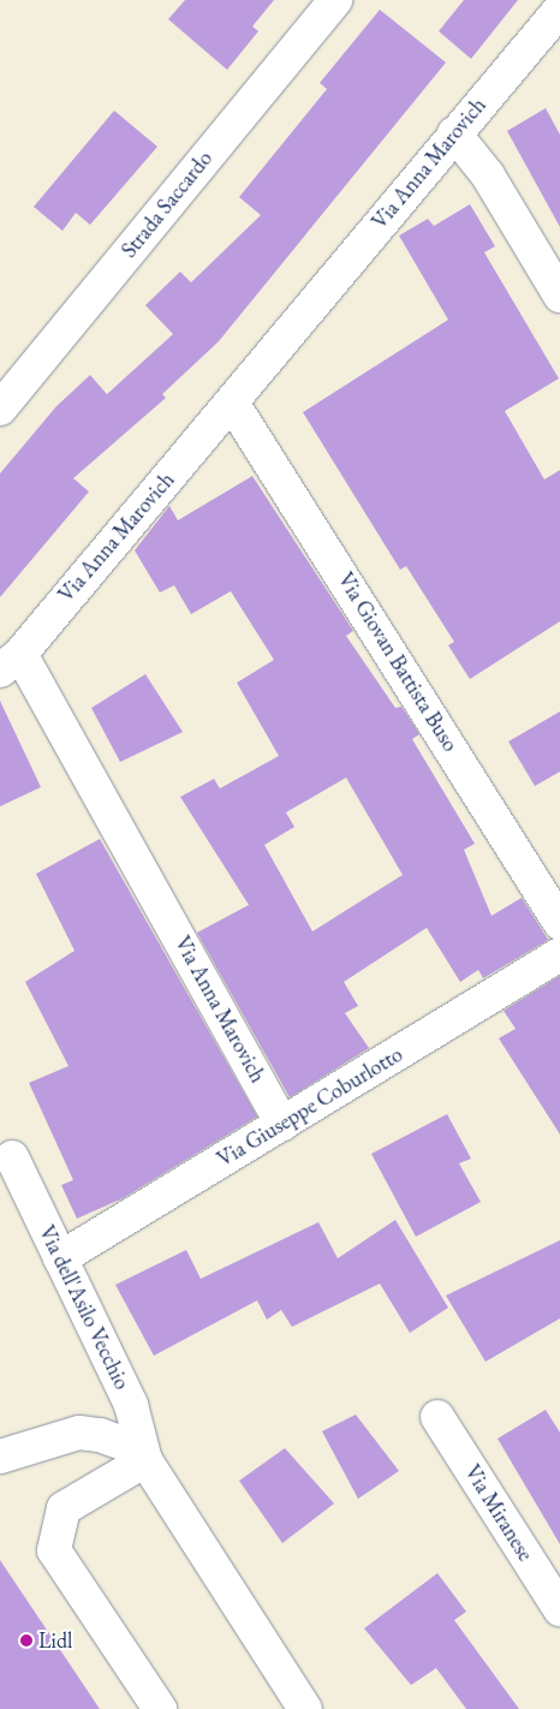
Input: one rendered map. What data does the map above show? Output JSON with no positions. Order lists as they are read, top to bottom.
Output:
{
  "streets": {
    "street": [
      "Via Anna Marovich",
      "Strada Saccardo",
      "Via Giovan Battista Buso",
      "Via Giuseppe Coburlotto",
      "Via dell'Asilo Vecchio",
      "Via Miranese"
    ]
  },
  "crossings": [
    ["Via Anna Marovich", "Via Giovan Battista Buso"],
    ["Via Anna Marovich", "Via Giuseppe Coburlotto"],
    ["Via Giuseppe Coburlotto", "Via dell'Asilo Vecchio"]
  ],
  "places": ["Lidl"]
}
